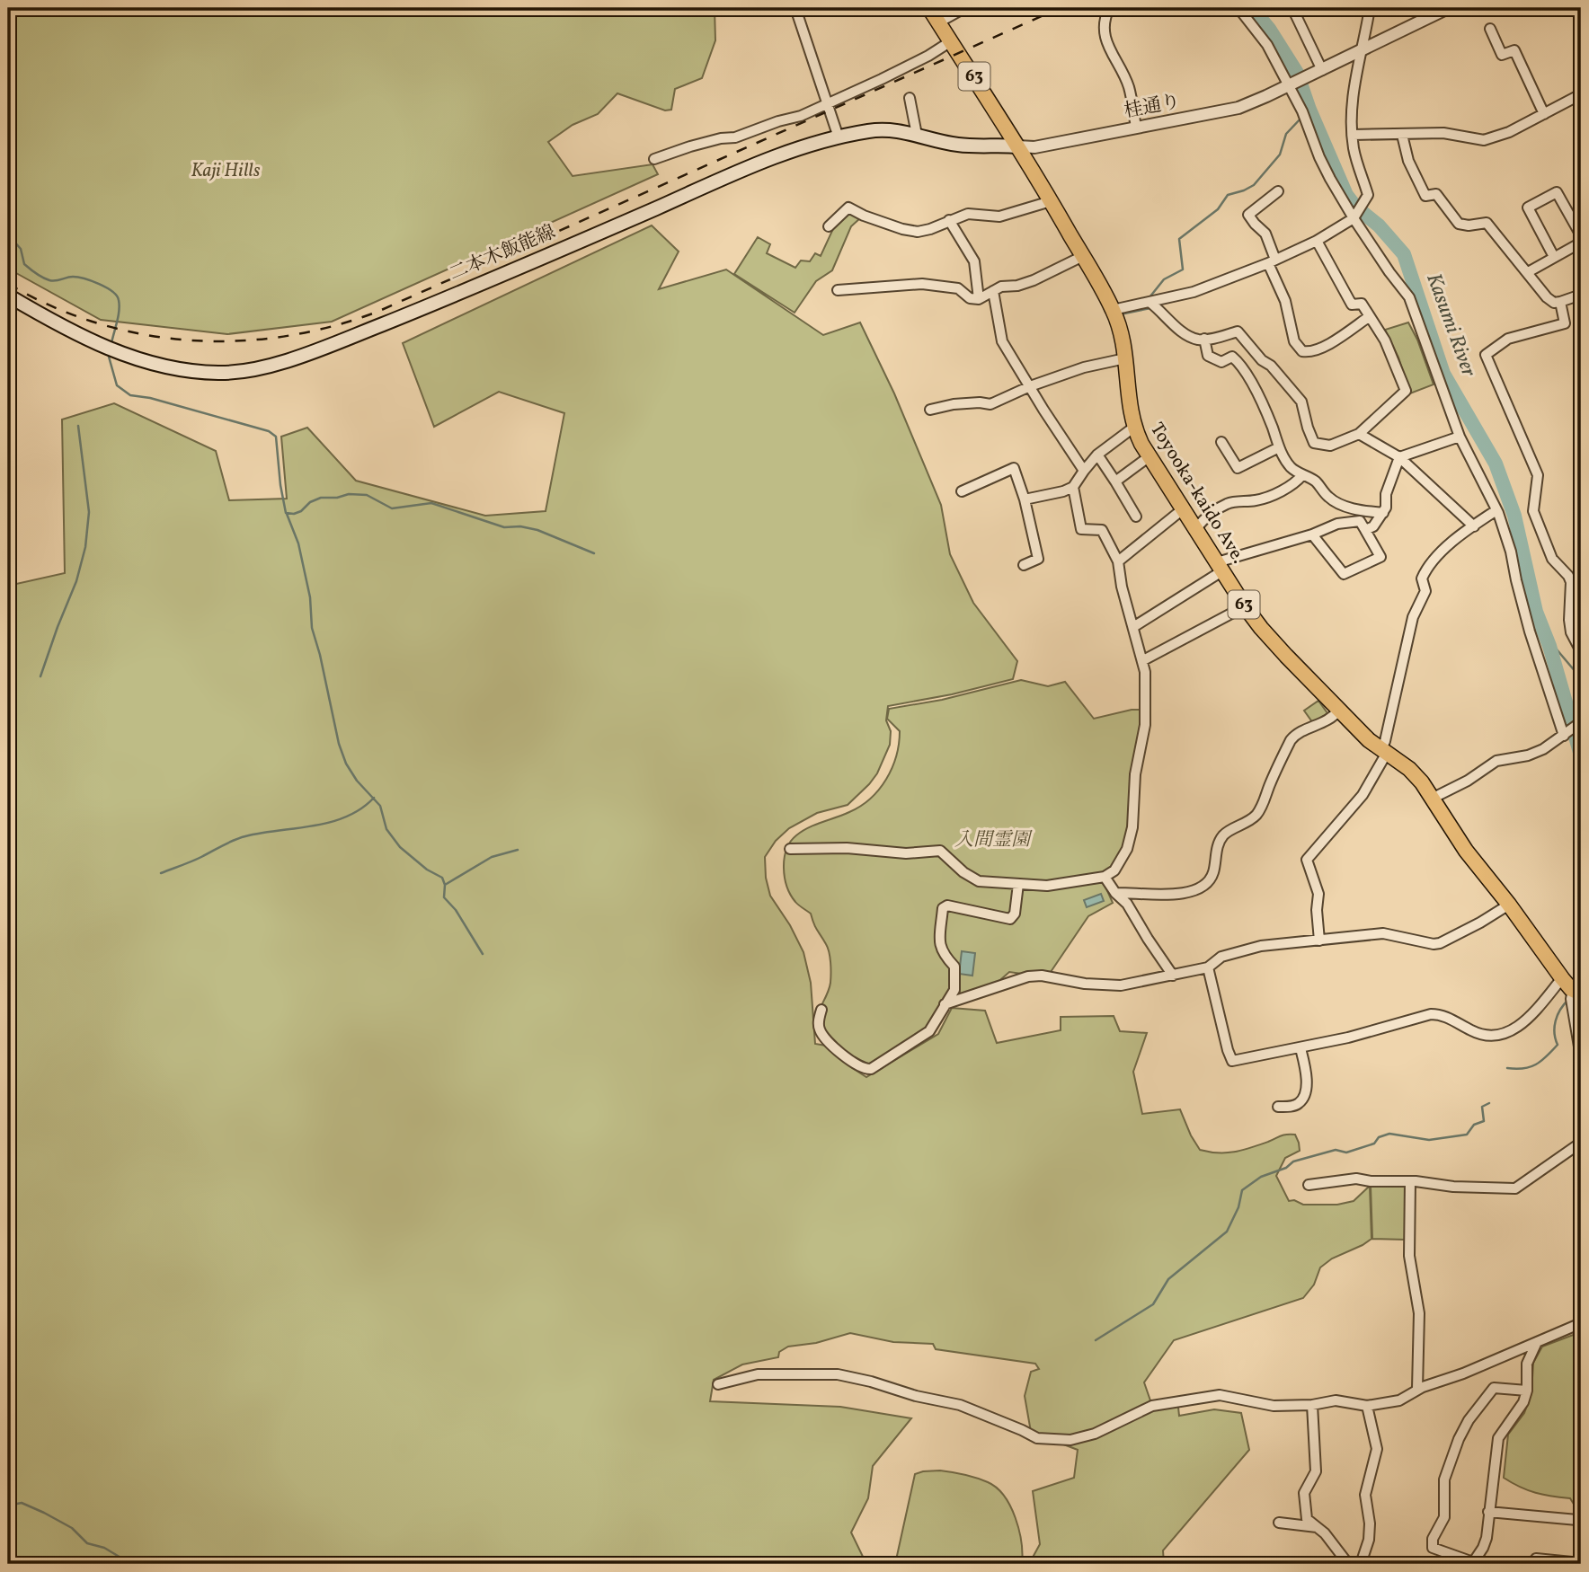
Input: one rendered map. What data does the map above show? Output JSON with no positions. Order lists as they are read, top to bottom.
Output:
{
  "streets": {
    "main road": ["63", "二本木飯能線", "Toyooka-kaido Ave."],
    "street": ["桂通り"]
  },
  "crossings": [
    ["桂通り", "二本木飯能線"],
    ["桂通り", "Toyooka-kaido Ave."],
    ["二本木飯能線", "Toyooka-kaido Ave."]
  ],
  "water": ["Kasumi River"],
  "parks": ["Kaji Hills", "入間霊園"]
}
